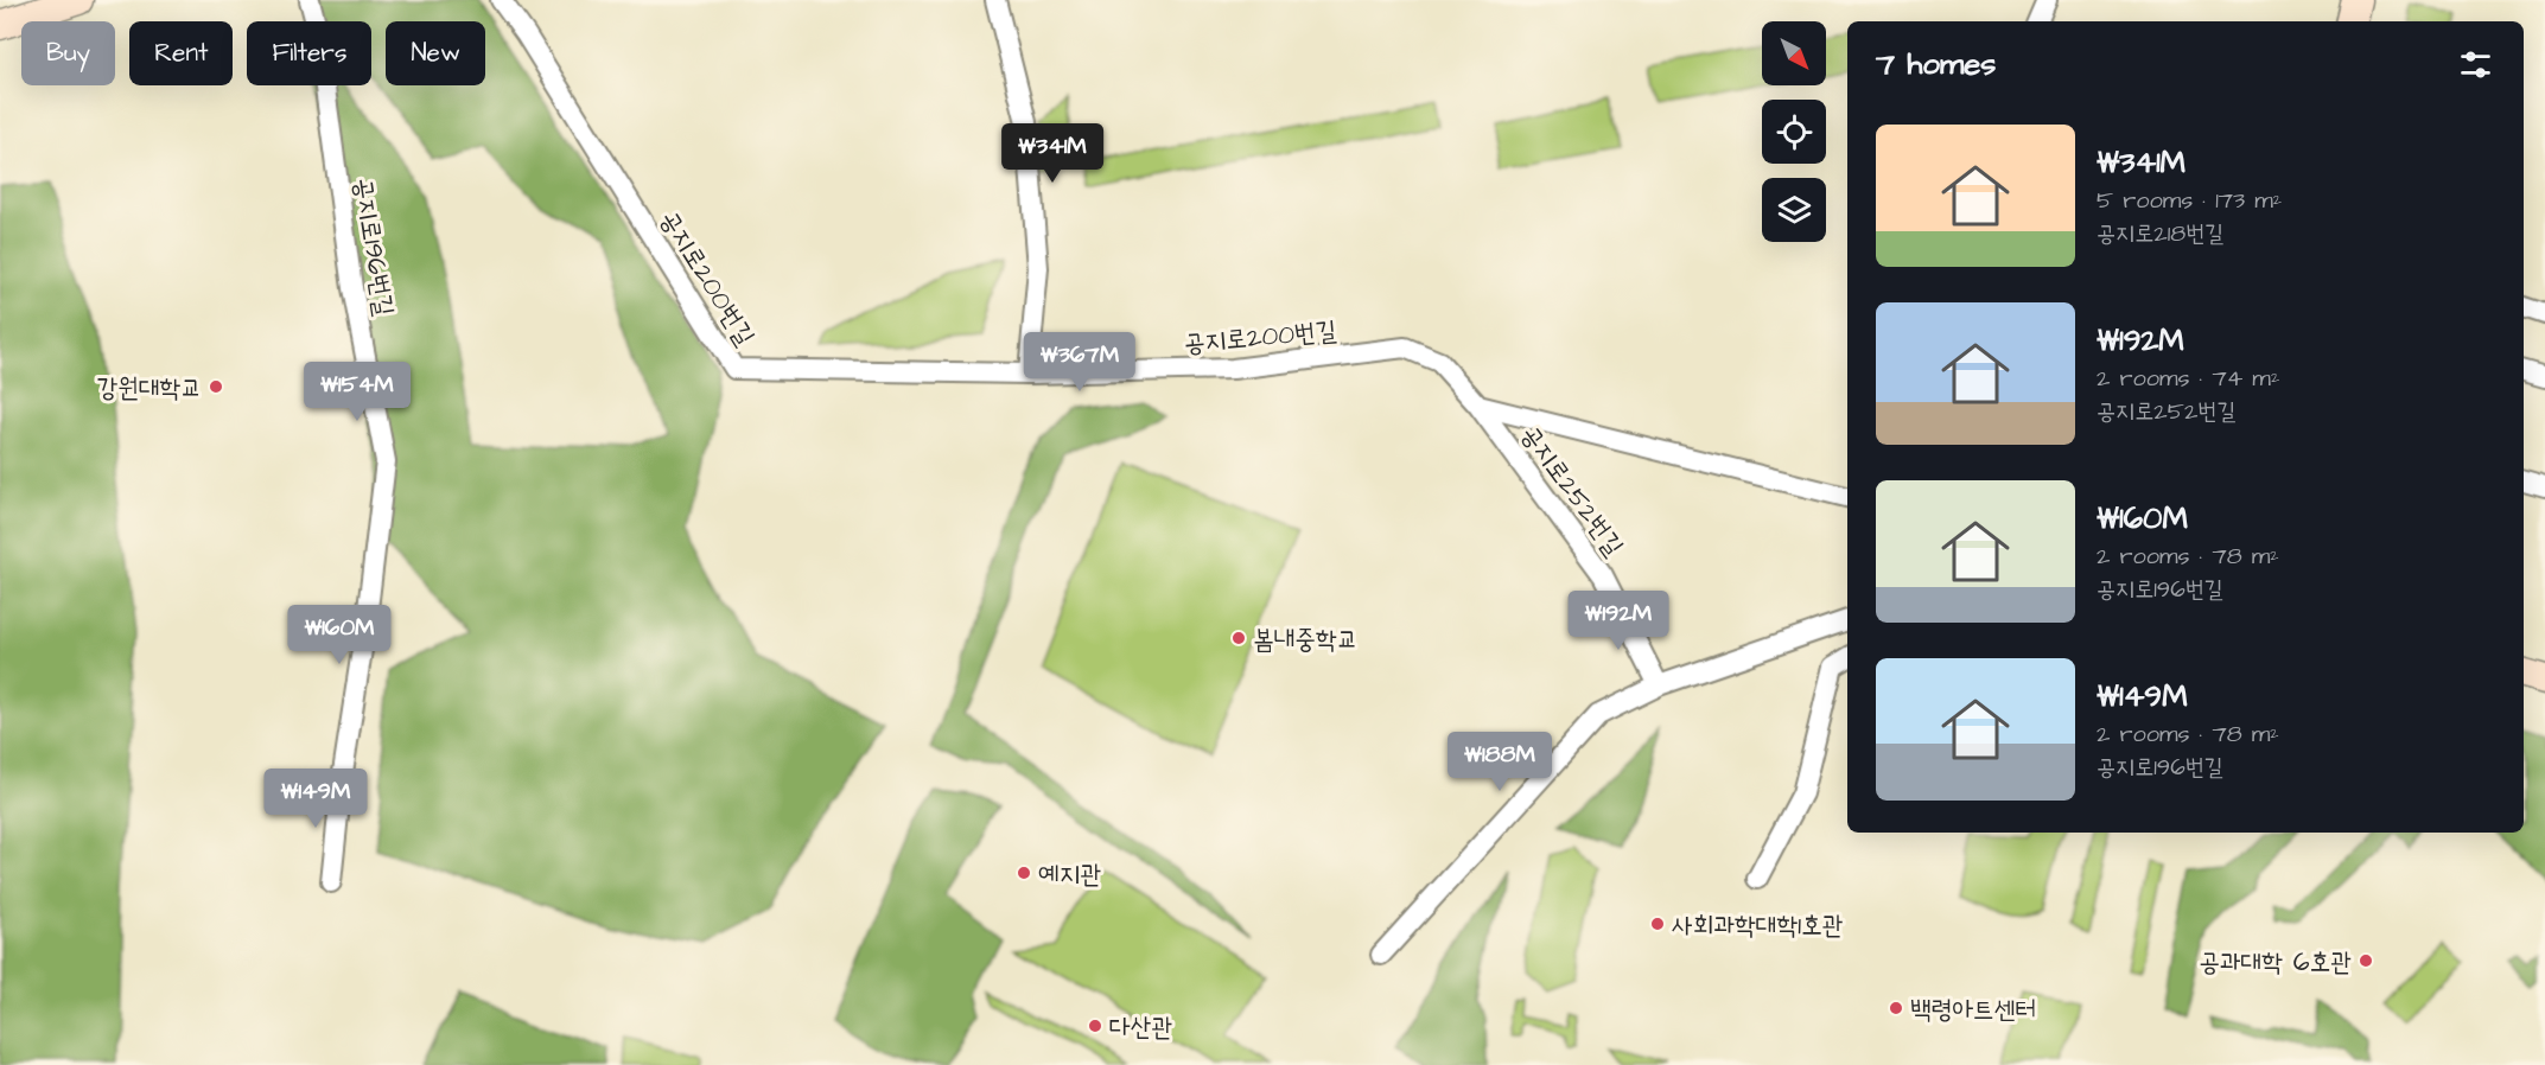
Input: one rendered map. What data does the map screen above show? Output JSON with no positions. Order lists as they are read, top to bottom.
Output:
{
  "streets": {
    "street": ["공지로196번길", "공지로200번길", "공지로252번길"]
  },
  "crossings": [
    ["공지로200번길", "공지로252번길"]
  ],
  "places": [
    "강원대학교",
    "봄내중학교",
    "예지관",
    "사회과학대학1호관",
    "공과대학 6호관",
    "백령아트센터",
    "다산관"
  ],
  "north": "bottom right",
  "page": {
    "chip": [
      "Buy",
      "Rent",
      "Filters",
      "New"
    ],
    "heading": "7 homes",
    "list": [
      {
        "name": "₩341M",
        "note": "5 rooms · 173 m² · 공지로218번길"
      },
      {
        "name": "₩192M",
        "note": "2 rooms · 74 m² · 공지로252번길"
      },
      {
        "name": "₩160M",
        "note": "2 rooms · 78 m² · 공지로196번길"
      },
      {
        "name": "₩149M",
        "note": "2 rooms · 78 m² · 공지로196번길"
      }
    ],
    "price": [
      "₩341M",
      "₩367M",
      "₩154M",
      "₩192M",
      "₩160M",
      "₩188M",
      "₩149M"
    ]
  }
}
